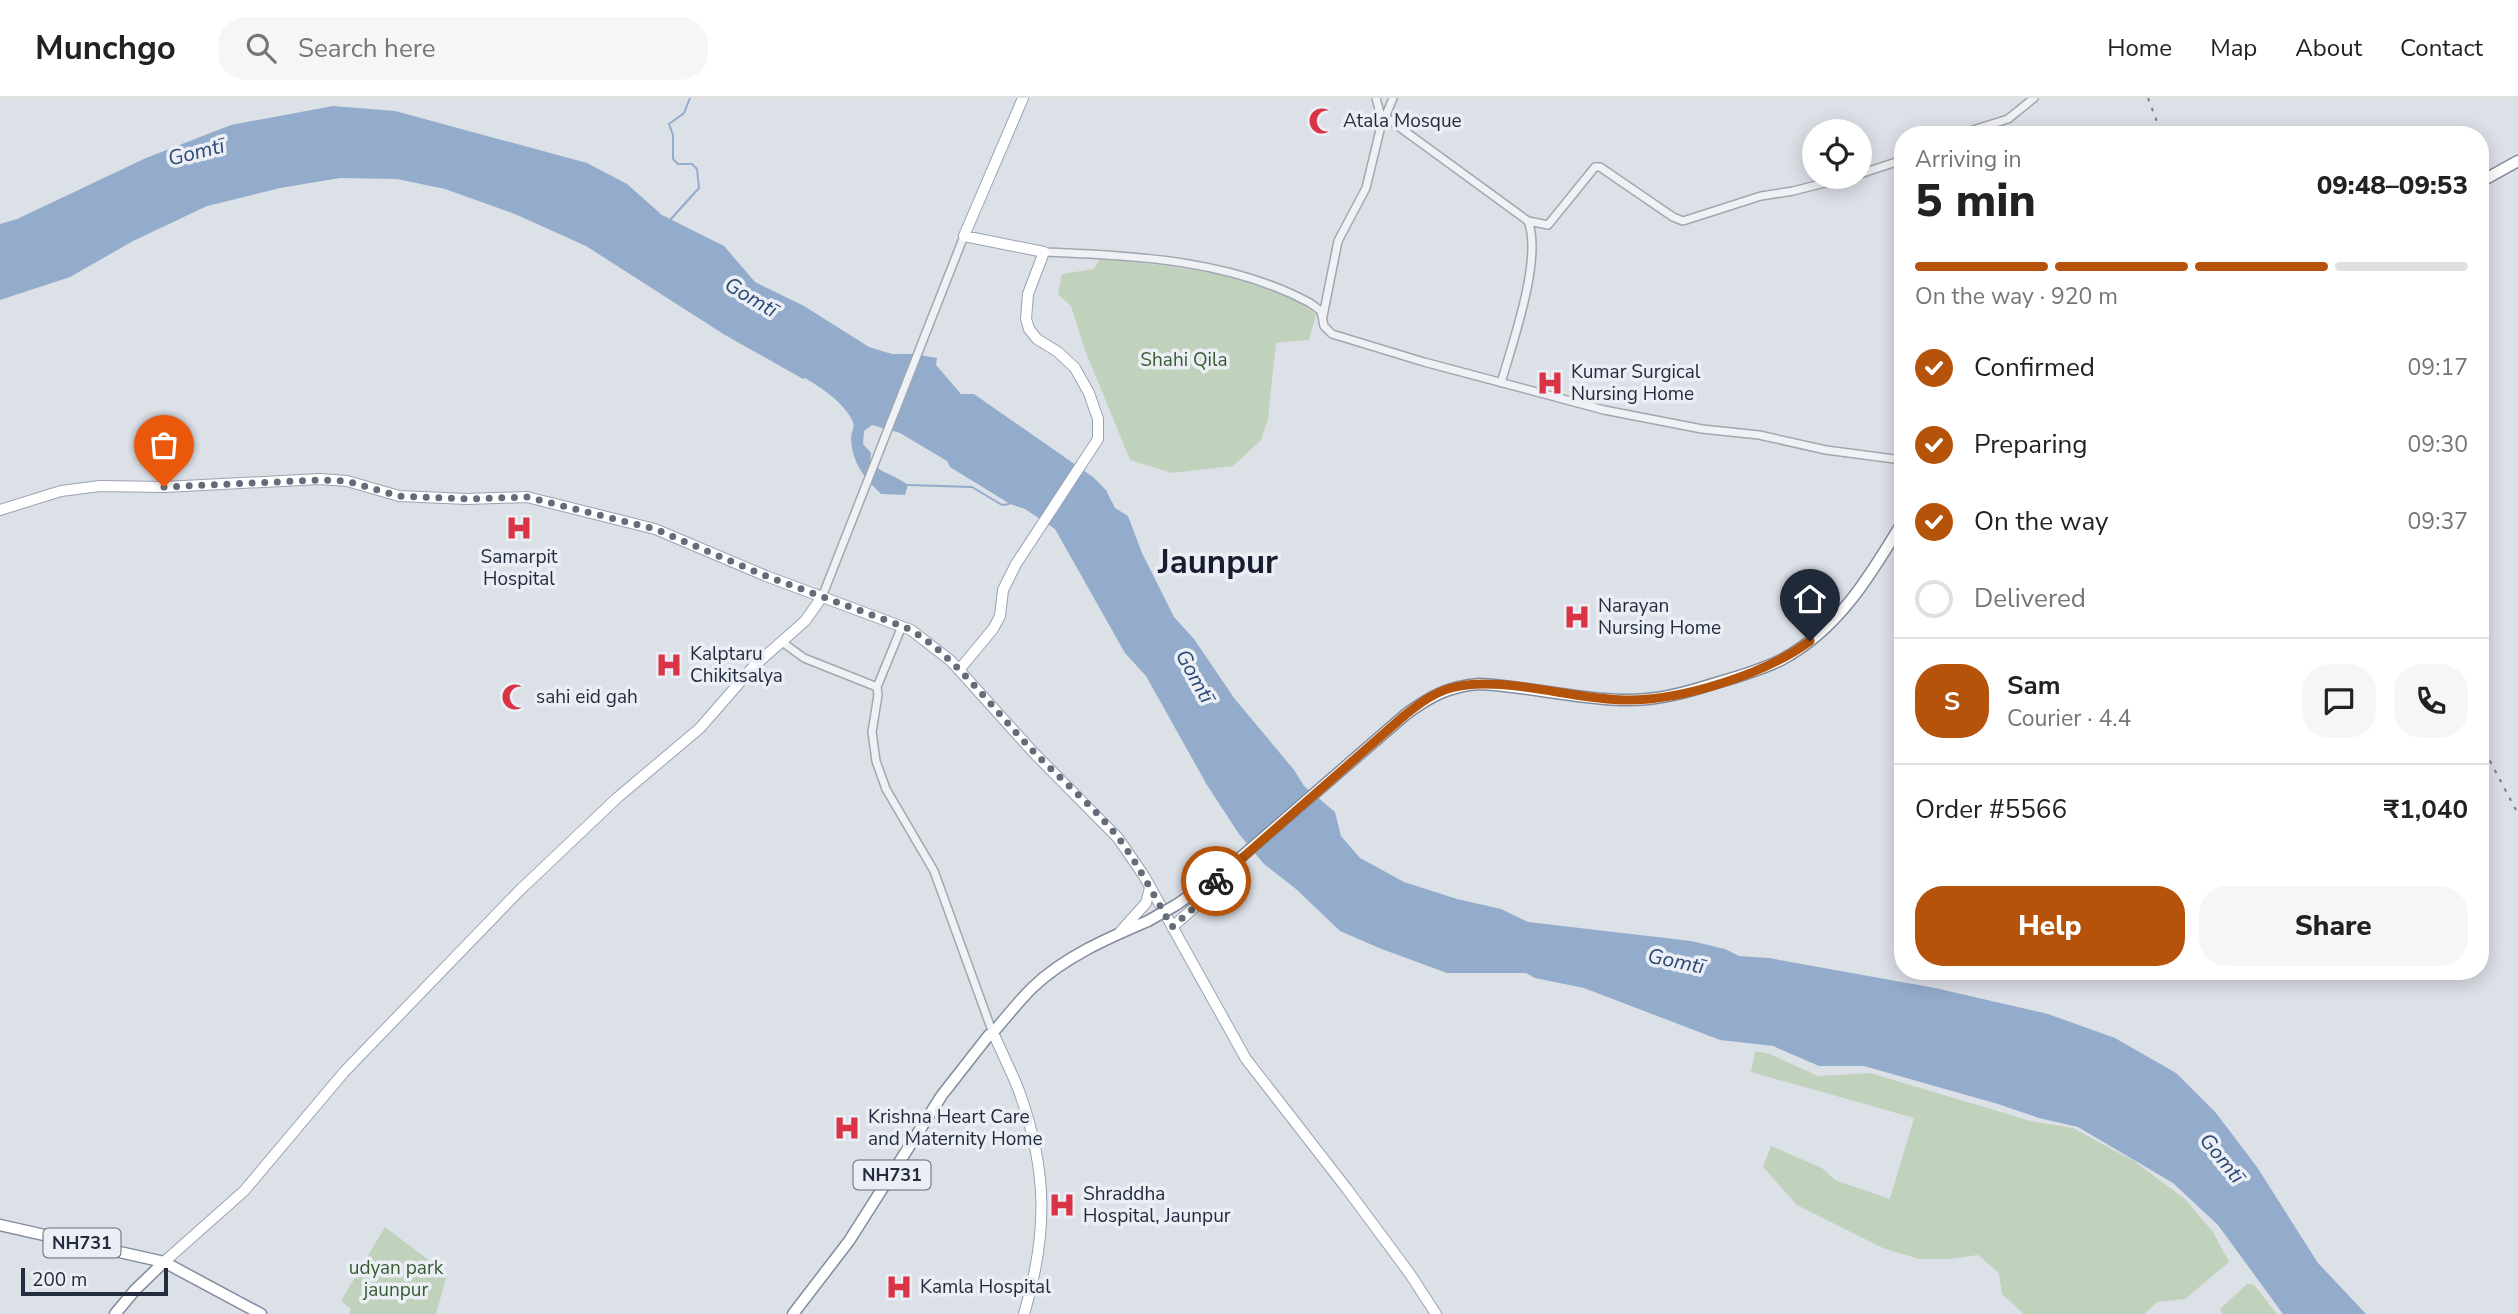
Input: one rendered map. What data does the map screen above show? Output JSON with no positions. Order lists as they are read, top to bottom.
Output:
{
  "streets": {
    "highway": ["NH731"]
  },
  "districts": ["Jaunpur"],
  "water": ["Gomtī"],
  "parks": ["Shahi Qila", "udyan park jaunpur"],
  "places": {
    "mosque": ["Atala Mosque", "sahi eid gah"],
    "hospital": [
      "Kumar Surgical Nursing Home",
      "Samarpit Hospital",
      "Narayan Nursing Home",
      "Kalptaru Chikitsalya",
      "Krishna Heart Care and Maternity Home",
      "Shraddha Hospital, Jaunpur",
      "Kamla Hospital"
    ]
  },
  "scale_bar": "200 m",
  "page": {
    "header": "Munchgo",
    "search": "Search here",
    "nav": [
      "Home",
      "Map",
      "About",
      "Contact"
    ],
    "heading": ["5 min", "Arriving in", "09:48–09:53"],
    "panel": [
      "Sam",
      "Courier · 4.4",
      "Order #5566",
      "₹1,040"
    ],
    "bar": "On the way · 920 m",
    "list": [
      ["Confirmed", "09:17"],
      ["Preparing", "09:30"],
      ["On the way", "09:37"],
      "Delivered"
    ],
    "round": "S",
    "buttons": ["Help", "Share"],
    "scale": "200 m"
  }
}
